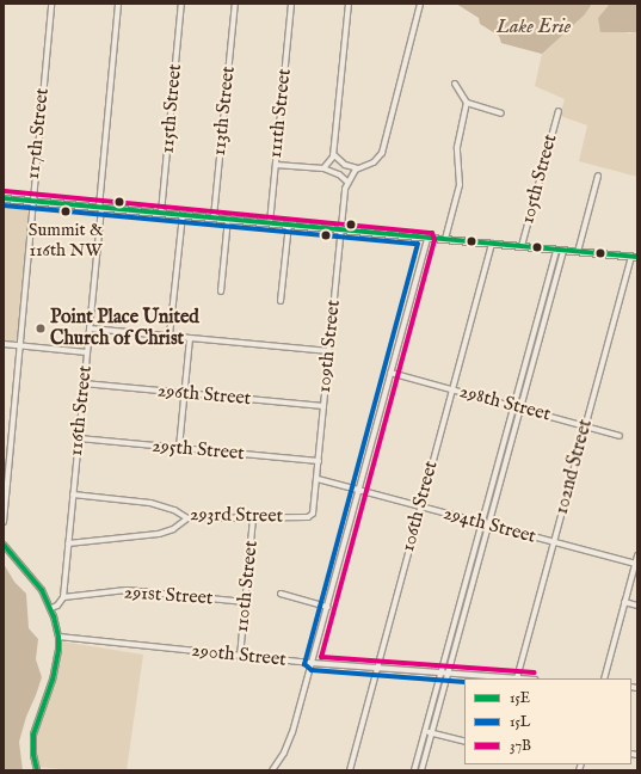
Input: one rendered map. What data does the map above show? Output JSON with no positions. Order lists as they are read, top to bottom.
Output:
{
  "streets": {
    "street": [
      "115th Street",
      "113th Street",
      "111th Street",
      "117th Street",
      "105th Street",
      "109th Street",
      "296th Street",
      "298th Street",
      "116th Street",
      "295th Street",
      "102nd Street",
      "106th Street",
      "293rd Street",
      "294th Street",
      "110th Street",
      "291st Street",
      "290th Street"
    ]
  },
  "crossings": [
    ["109th Street", "296th Street"],
    ["109th Street", "295th Street"],
    ["109th Street", "293rd Street"],
    ["109th Street", "294th Street"],
    ["296th Street", "116th Street"],
    ["298th Street", "102nd Street"],
    ["298th Street", "106th Street"],
    ["116th Street", "295th Street"],
    ["116th Street", "293rd Street"],
    ["116th Street", "291st Street"],
    ["102nd Street", "294th Street"],
    ["102nd Street", "290th Street"],
    ["106th Street", "294th Street"],
    ["106th Street", "290th Street"],
    ["293rd Street", "110th Street"],
    ["110th Street", "291st Street"],
    ["110th Street", "290th Street"]
  ],
  "water": ["Lake Erie"],
  "places": ["Summit & 116th NW", "Point Place United Church of Christ"],
  "lines": ["transit line 37B", "transit line 15E", "transit line 15L"],
  "legend": ["15E", "15L", "37B"]
}
